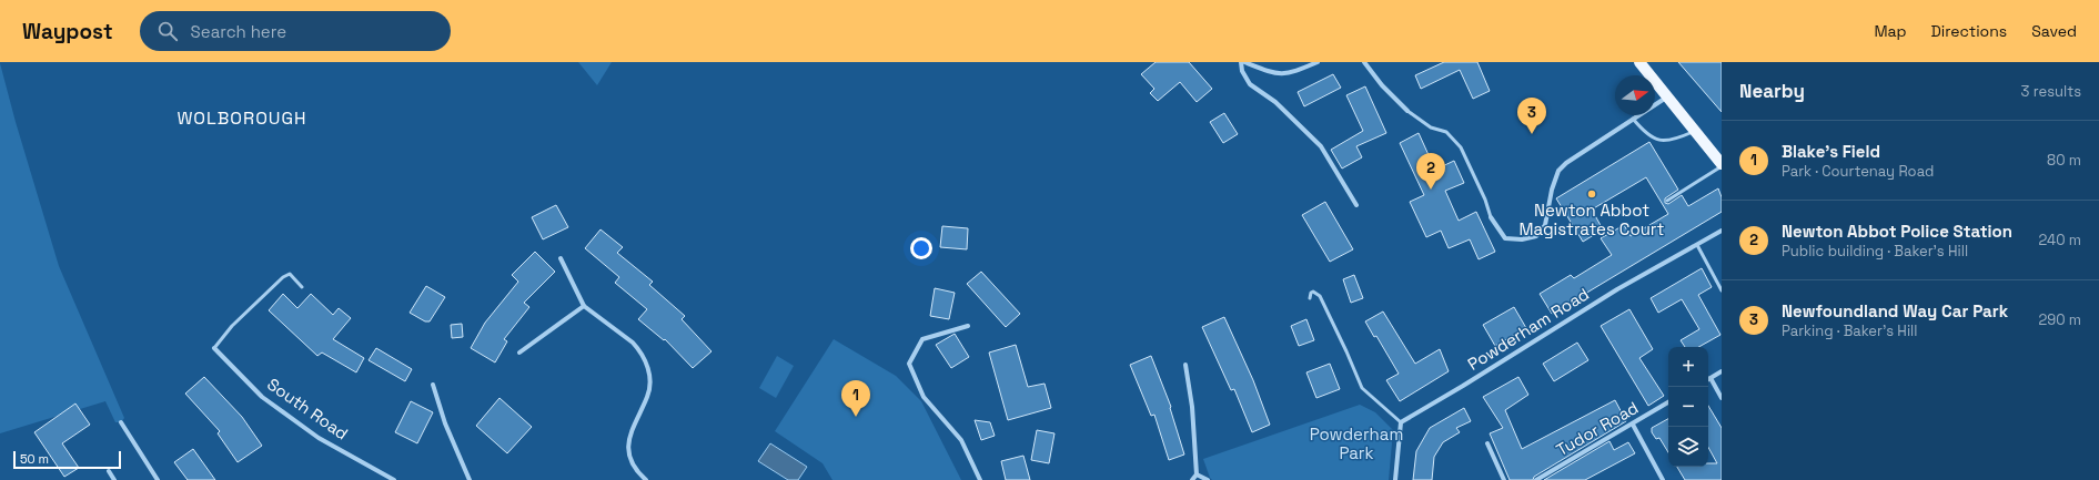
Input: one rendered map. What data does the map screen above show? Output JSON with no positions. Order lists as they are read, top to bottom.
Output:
{
  "streets": {
    "street": ["Powderham Road", "South Road", "Tudor Road"]
  },
  "districts": ["WOLBOROUGH"],
  "parks": ["Powderham Park"],
  "places": ["Newton Abbot Magistrates Court"],
  "scale_bar": "50 m",
  "north": "right",
  "page": {
    "header": "Waypost",
    "search": "Search here",
    "nav": ["Map", "Directions", "Saved"],
    "heading": ["Nearby", "3 results"],
    "pins": ["3", "2", "1"],
    "list": [
      {
        "mark": "1",
        "name": "Blake's Field",
        "note": "Park · Courtenay Road",
        "value": "80 m"
      },
      {
        "mark": "2",
        "name": "Newton Abbot Police Station",
        "note": "Public building · Baker's Hill",
        "value": "240 m"
      },
      {
        "mark": "3",
        "name": "Newfoundland Way Car Park",
        "note": "Parking · Baker's Hill",
        "value": "290 m"
      }
    ],
    "map_buttons": ["+", "−"],
    "scale": "50 m"
  }
}
